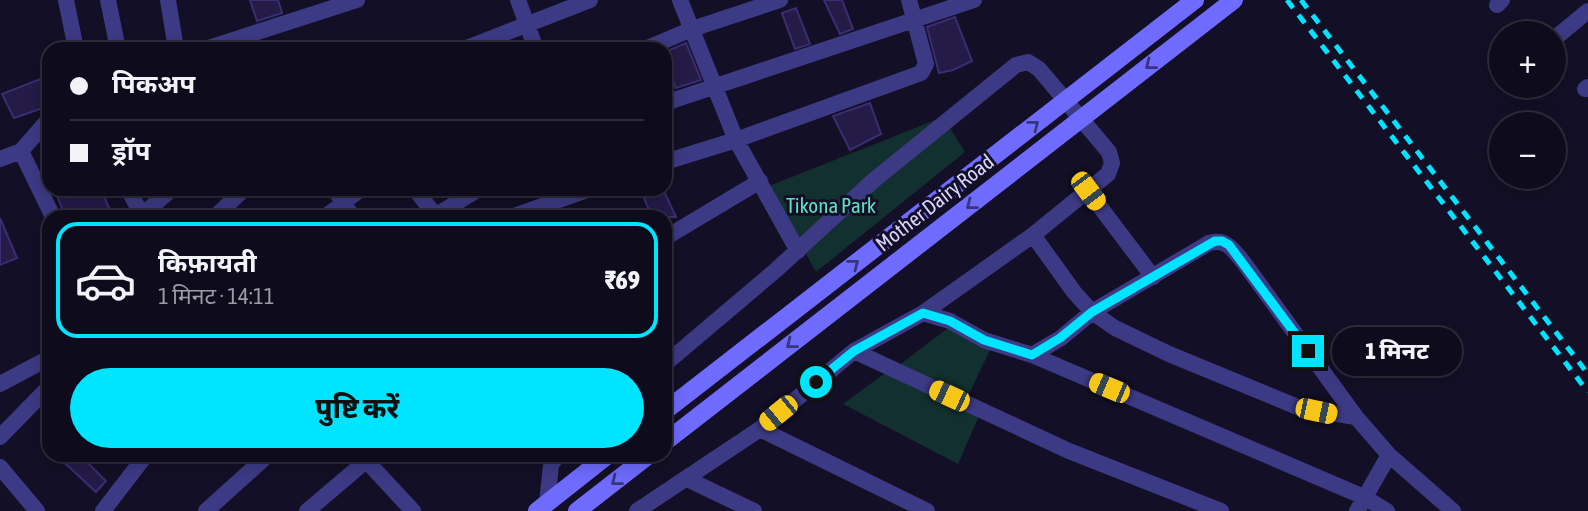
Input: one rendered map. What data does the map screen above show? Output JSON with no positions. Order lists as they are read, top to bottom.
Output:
{
  "streets": {
    "main road": ["Mother Dairy Road"]
  },
  "parks": ["Tikona Park"],
  "page": {
    "map_buttons": ["+", "−"],
    "banner": ["पिकअप", "ड्रॉप"],
    "list": [
      {
        "name": "किफ़ायती",
        "note": "1 मिनट · 14:11",
        "value": "₹69"
      }
    ],
    "bubble": "1 मिनट",
    "buttons": "पुष्टि करें"
  }
}
